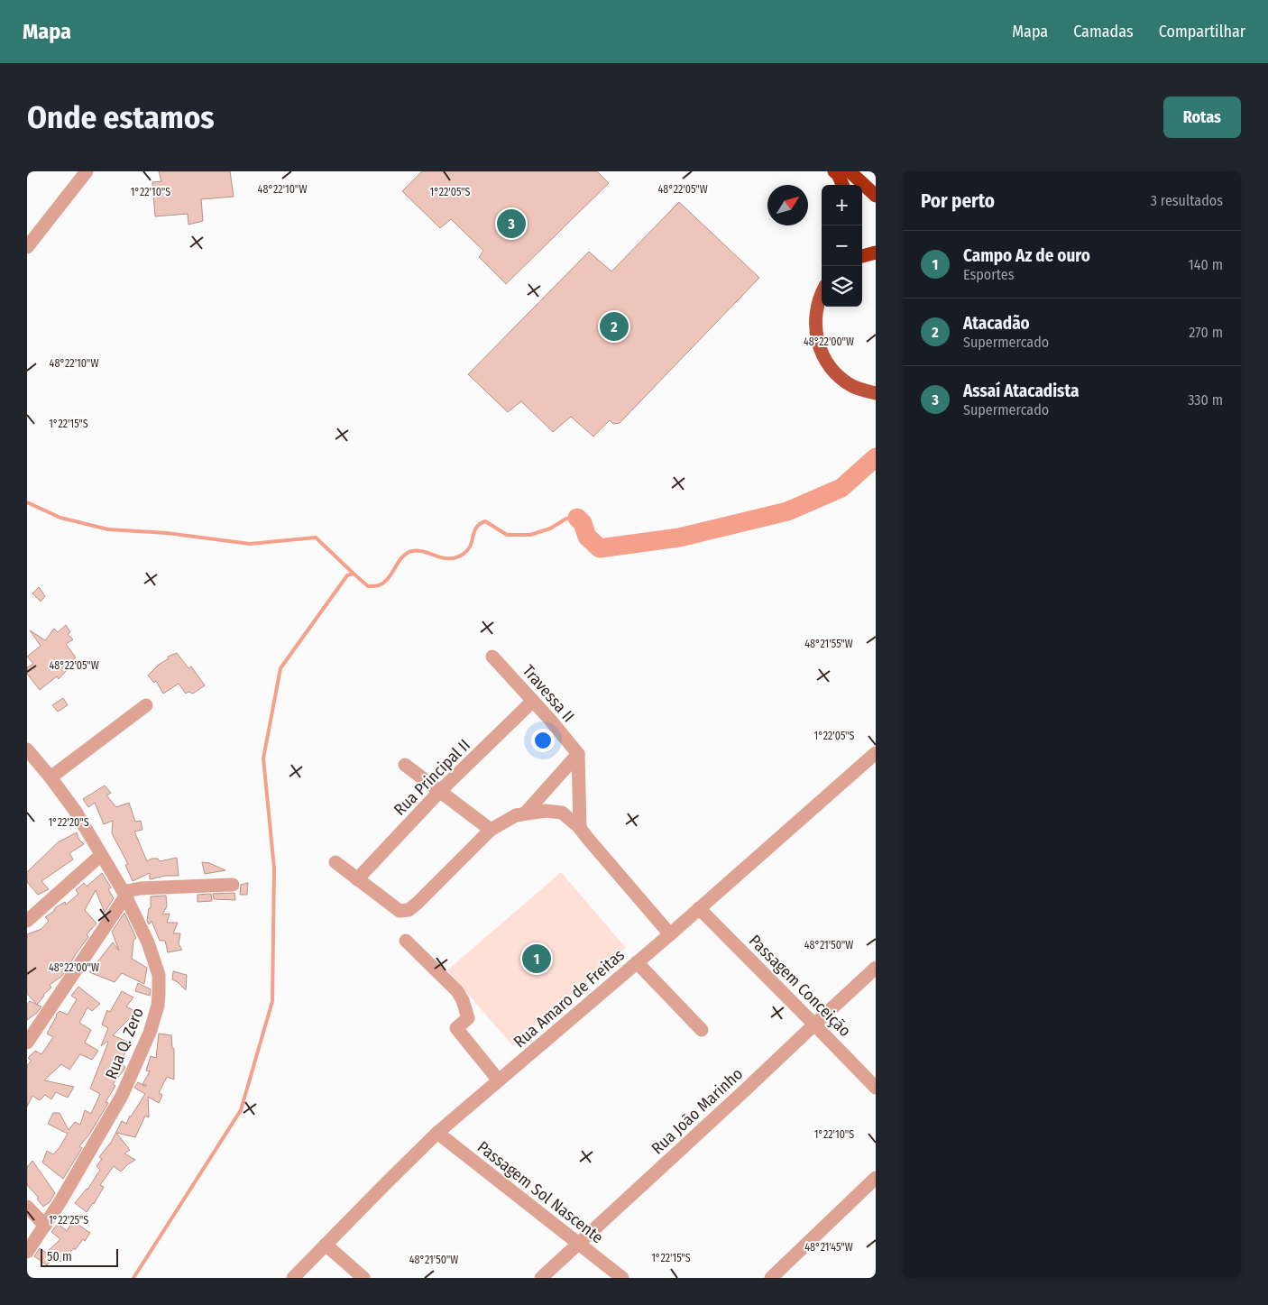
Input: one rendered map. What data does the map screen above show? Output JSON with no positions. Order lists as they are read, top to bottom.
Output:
{
  "streets": {
    "street": [
      "Travessa II",
      "Rua Principal II",
      "Passagem Conceição",
      "Rua Amaro de Freitas",
      "Rua Q. Zero",
      "Rua João Marinho",
      "Passagem Sol Nascente"
    ]
  },
  "crossings": [
    ["Travessa II", "Rua Principal II"],
    ["Passagem Conceição", "Rua Amaro de Freitas"],
    ["Passagem Conceição", "Rua João Marinho"],
    ["Rua Amaro de Freitas", "Passagem Sol Nascente"],
    ["Rua João Marinho", "Passagem Sol Nascente"]
  ],
  "scale_bar": "50 m",
  "north": "top right",
  "page": {
    "header": "Mapa",
    "nav": ["Mapa", "Camadas", "Compartilhar"],
    "buttons": "Rotas",
    "title": "Onde estamos",
    "heading": ["Por perto", "3 resultados"],
    "map_buttons": ["+", "−"],
    "pins": ["3", "2", "1"],
    "list": [
      {
        "mark": "1",
        "name": "Campo Az de ouro",
        "note": "Esportes",
        "value": "140 m"
      },
      {
        "mark": "2",
        "name": "Atacadão",
        "note": "Supermercado",
        "value": "270 m"
      },
      {
        "mark": "3",
        "name": "Assaí Atacadista",
        "note": "Supermercado",
        "value": "330 m"
      }
    ],
    "scale": "50 m"
  },
  "coordinates": [
    "48°22'10\"W",
    "48°22'05\"W",
    "1°22'10\"S",
    "1°22'05\"S",
    "48°22'00\"W",
    "1°22'15\"S",
    "48°21'55\"W",
    "1°22'20\"S",
    "48°21'50\"W",
    "1°22'25\"S",
    "48°21'45\"W"
  ]
}
